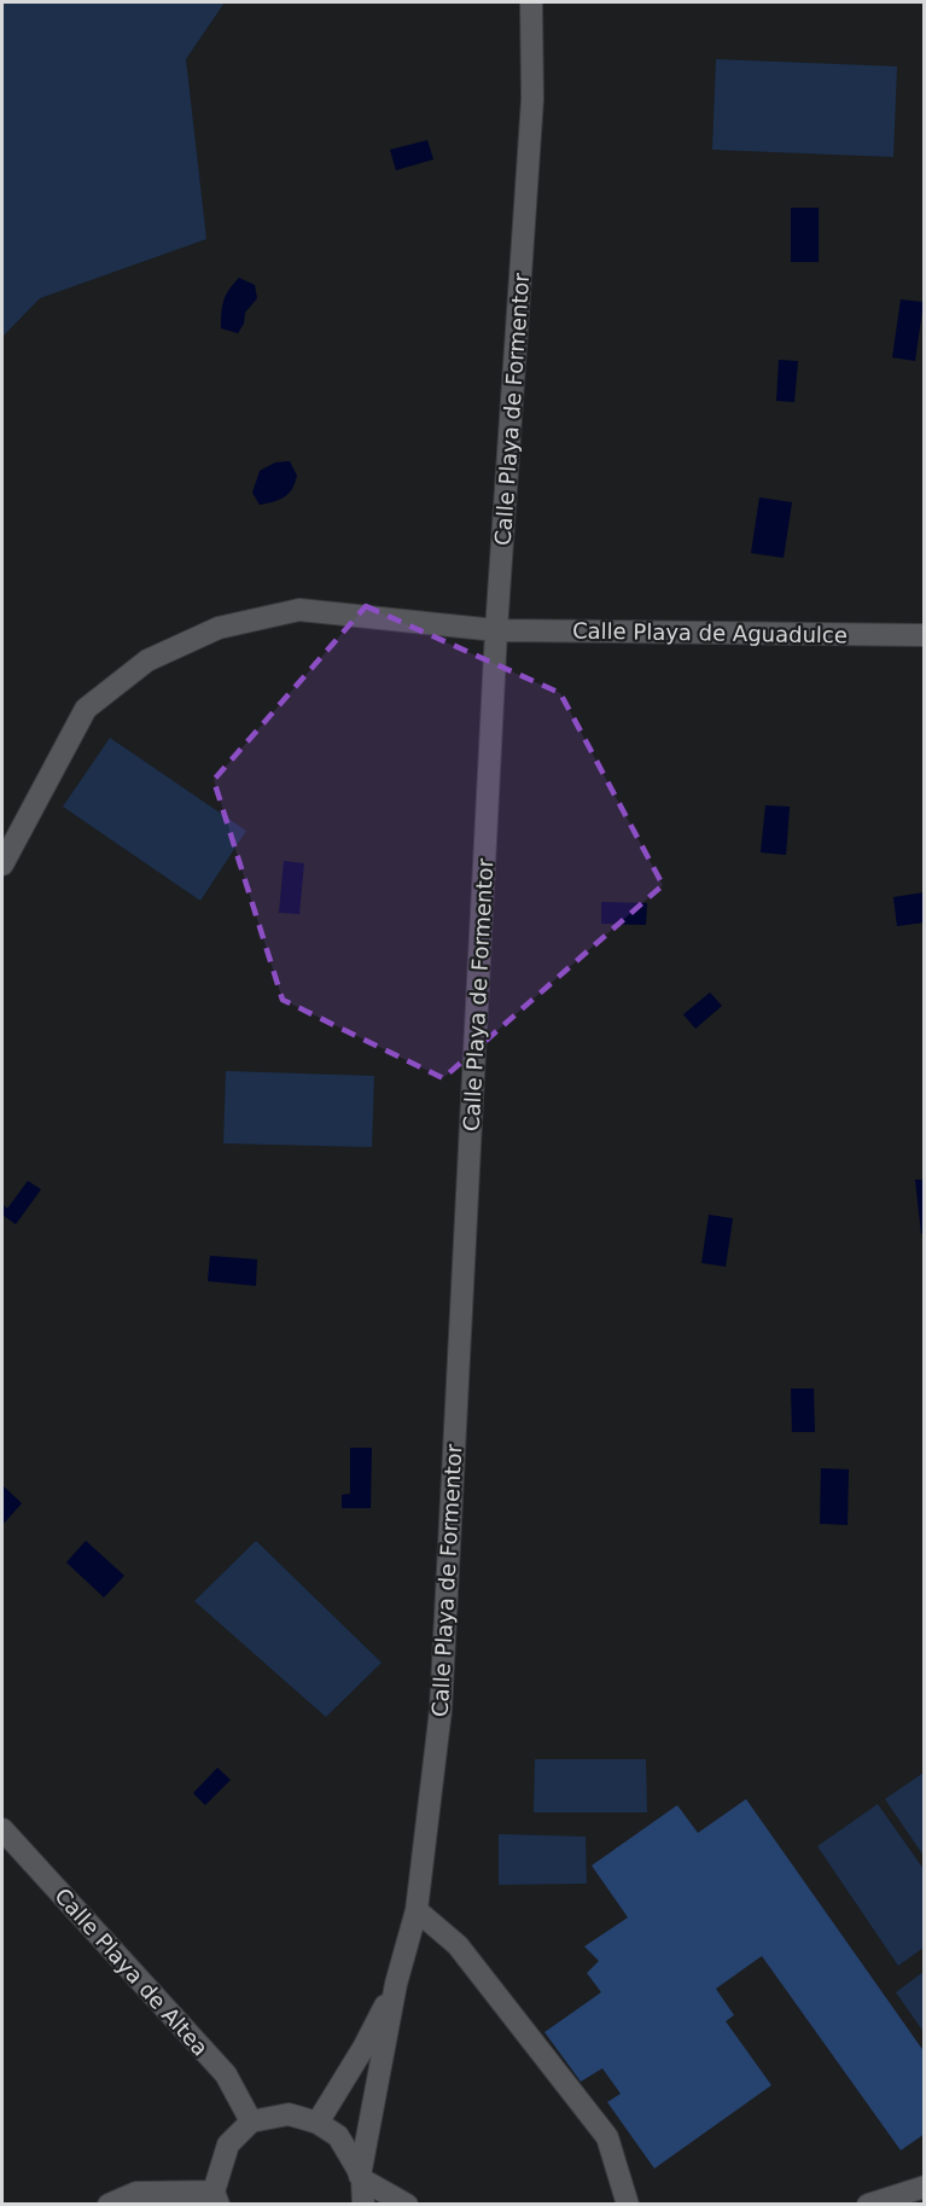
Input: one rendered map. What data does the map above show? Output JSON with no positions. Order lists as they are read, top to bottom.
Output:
{
  "streets": {
    "street": ["Calle Playa de Formentor", "Calle Playa de Aguadulce", "Calle Playa de Altea"]
  },
  "crossings": [
    ["Calle Playa de Formentor", "Calle Playa de Aguadulce"],
    ["Calle Playa de Formentor", "Calle Playa de Altea"]
  ]
}
